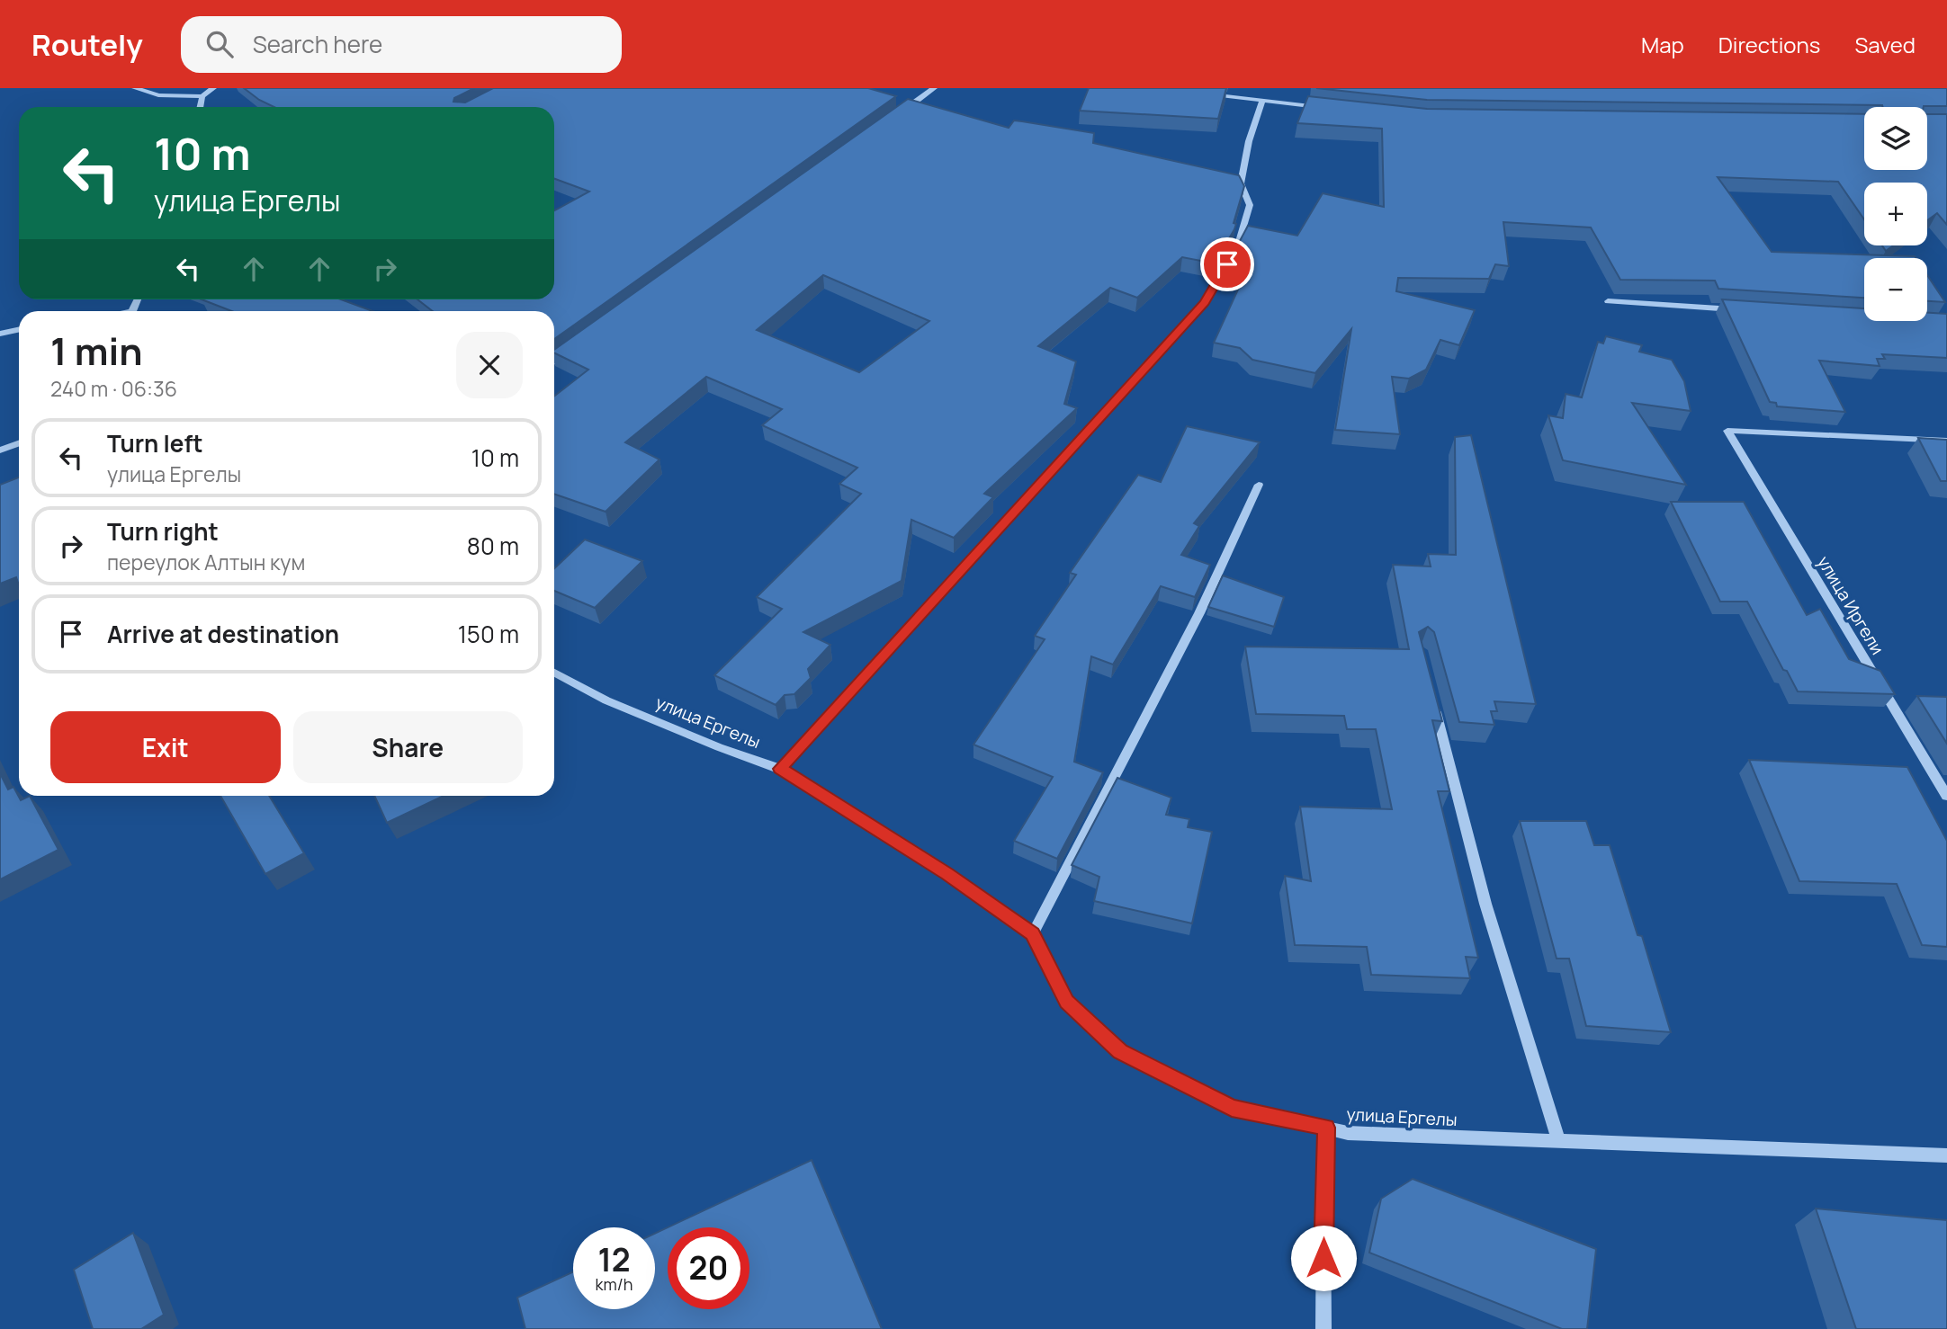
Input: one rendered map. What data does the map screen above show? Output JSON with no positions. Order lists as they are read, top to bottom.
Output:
{
  "streets": {
    "street": ["улица Иргели", "улица Ергелы"]
  },
  "page": {
    "header": "Routely",
    "search": "Search here",
    "nav": ["Map", "Directions", "Saved"],
    "map_buttons": ["+", "−"],
    "turn": ["10 m", "улица Ергелы"],
    "heading": ["1 min", "240 m · 06:36"],
    "list": [
      {
        "name": "Turn left",
        "note": "улица Ергелы",
        "value": "10 m"
      },
      {
        "name": "Turn right",
        "note": "переулок Алтын кум",
        "value": "80 m"
      },
      {
        "name": "Arrive at destination",
        "value": "150 m"
      }
    ],
    "buttons": ["Exit", "Share"],
    "speed": "12 km/h",
    "limit": "20"
  }
}
